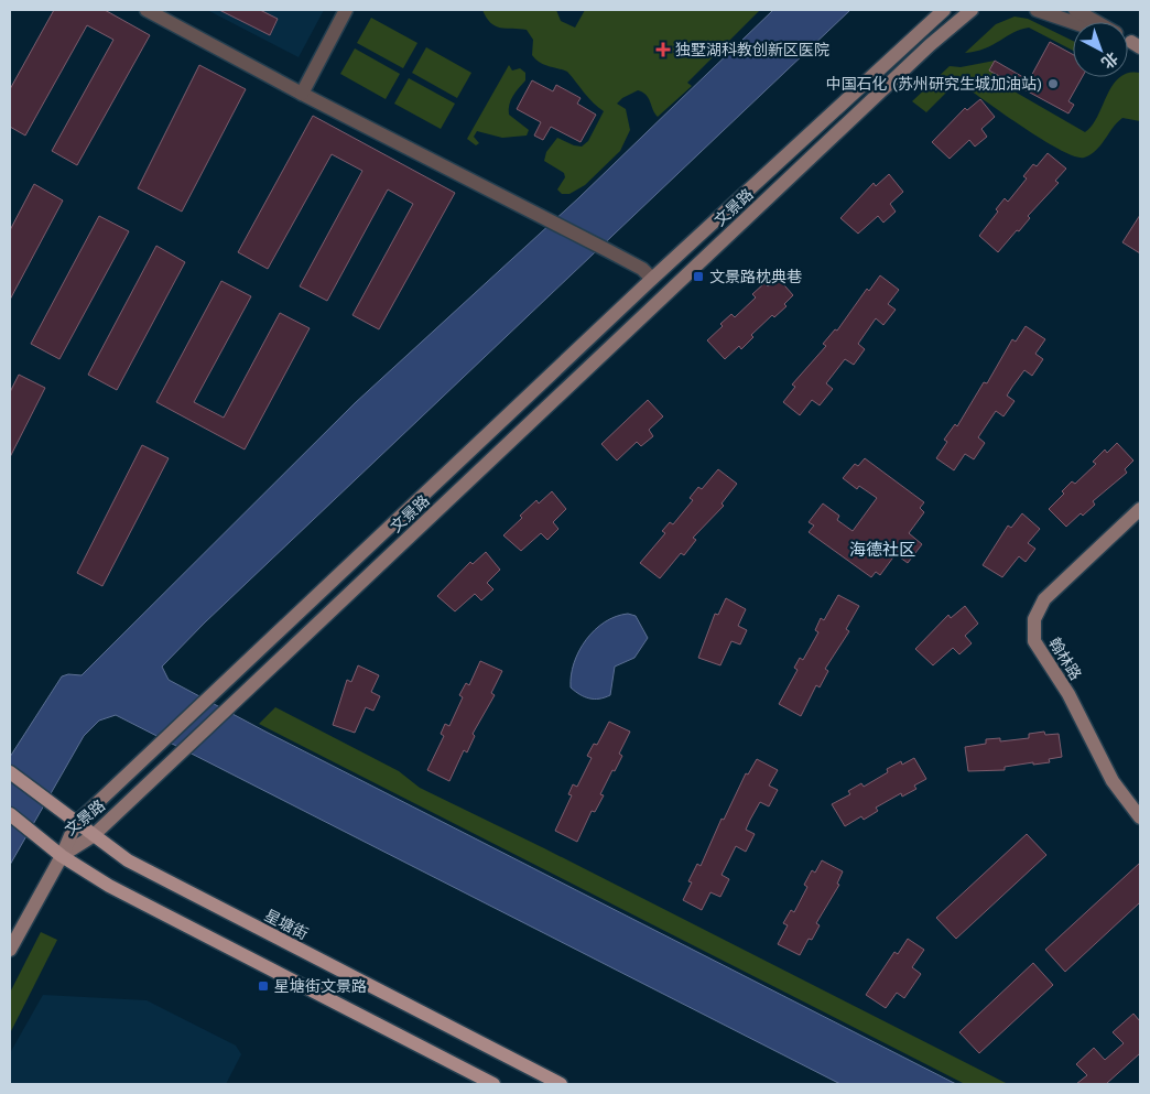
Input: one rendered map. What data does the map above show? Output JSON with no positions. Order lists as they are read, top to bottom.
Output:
{
  "streets": {
    "main road": ["文景路", "翰林路", "星塘街"]
  },
  "crossings": [
    ["文景路", "星塘街"]
  ],
  "districts": ["海德社区"],
  "places": {
    "health": ["独墅湖科教创新区医院"],
    "other": ["中国石化 (苏州研究生城加油站)"],
    "transit": ["文景路枕典巷", "星塘街文景路"]
  },
  "north": "bottom right"
}
